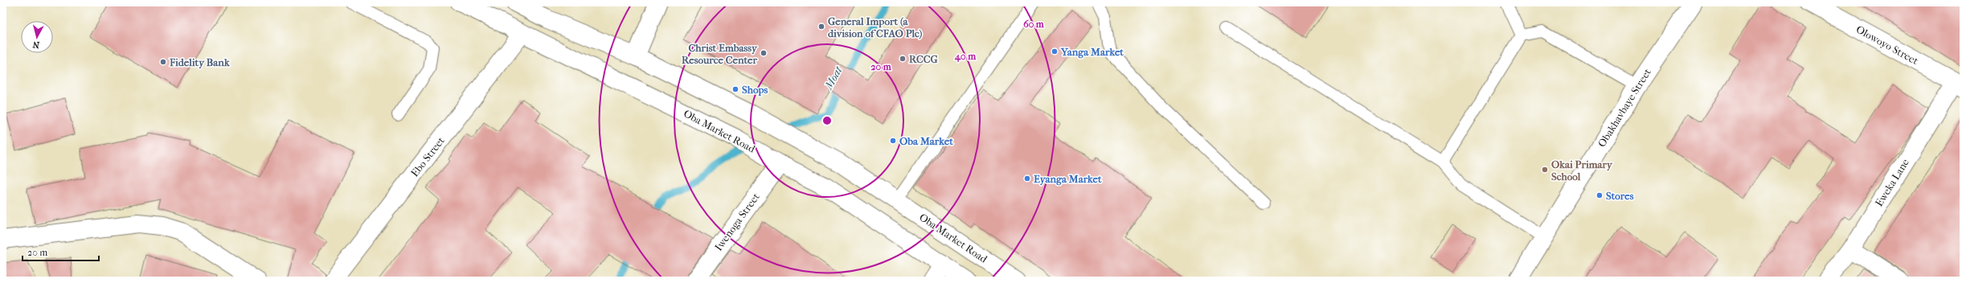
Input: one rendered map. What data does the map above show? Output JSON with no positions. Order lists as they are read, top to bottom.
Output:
{
  "streets": {
    "street": [
      "Olowoyo Street",
      "Obakhavbaye Street",
      "Oba Market Road",
      "Ebo Street",
      "Eweka Lane",
      "Iwenoga Street"
    ]
  },
  "crossings": [
    ["Olowoyo Street", "Eweka Lane"],
    ["Oba Market Road", "Ebo Street"],
    ["Oba Market Road", "Iwenoga Street"]
  ],
  "water": ["Moat"],
  "places": [
    "General Import (a division of CFAO Plc)",
    "Yanga Market",
    "Christ Embassy Resource Center",
    "RCCG",
    "Fidelity Bank",
    "Shops",
    "Oba Market",
    "Okai Primary School",
    "Eyanga Market",
    "Stores"
  ],
  "scale_bar": "20 m",
  "north": "bottom",
  "rings": ["60 m", "40 m", "20 m"]
}
